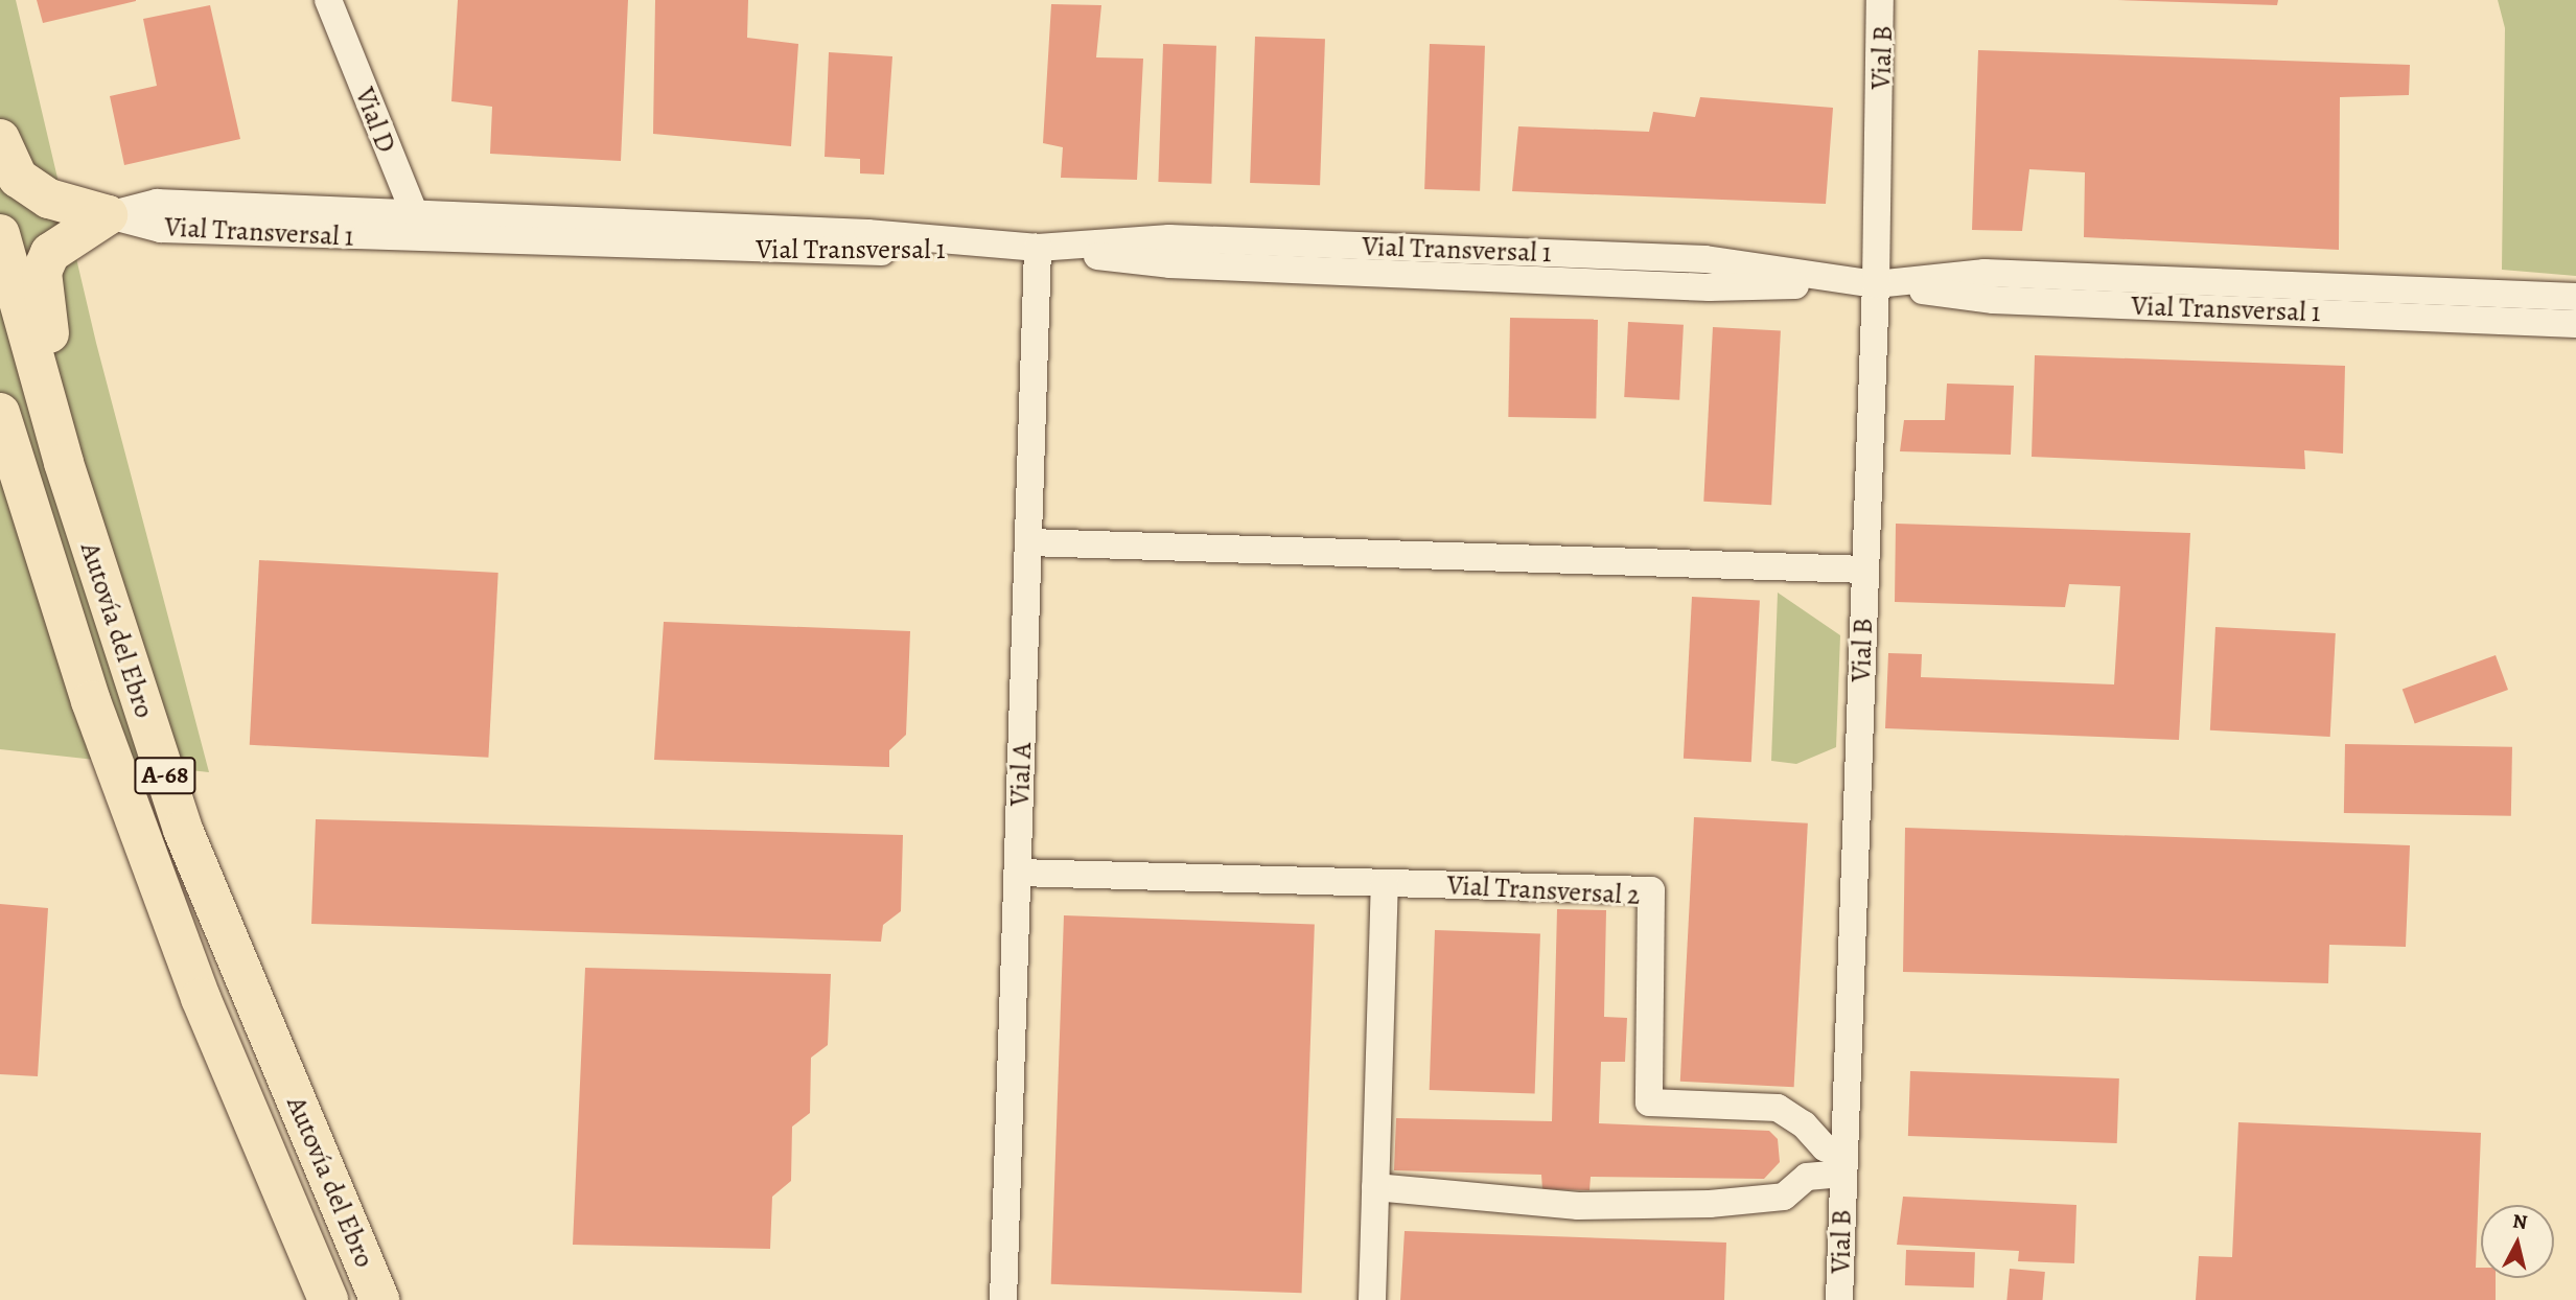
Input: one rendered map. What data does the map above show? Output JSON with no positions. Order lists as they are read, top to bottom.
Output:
{
  "streets": {
    "highway": ["Autovía del Ebro", "A-68"],
    "street": [
      "Vial B",
      "Vial D",
      "Vial Transversal 1",
      "Vial A",
      "Vial Transversal 2"
    ]
  },
  "crossings": [
    ["Vial B", "Vial Transversal 1"],
    ["Vial B", "Vial Transversal 2"],
    ["Vial D", "Vial Transversal 1"],
    ["Vial Transversal 1", "Vial A"],
    ["Vial A", "Vial Transversal 2"]
  ],
  "north": "top"
}
